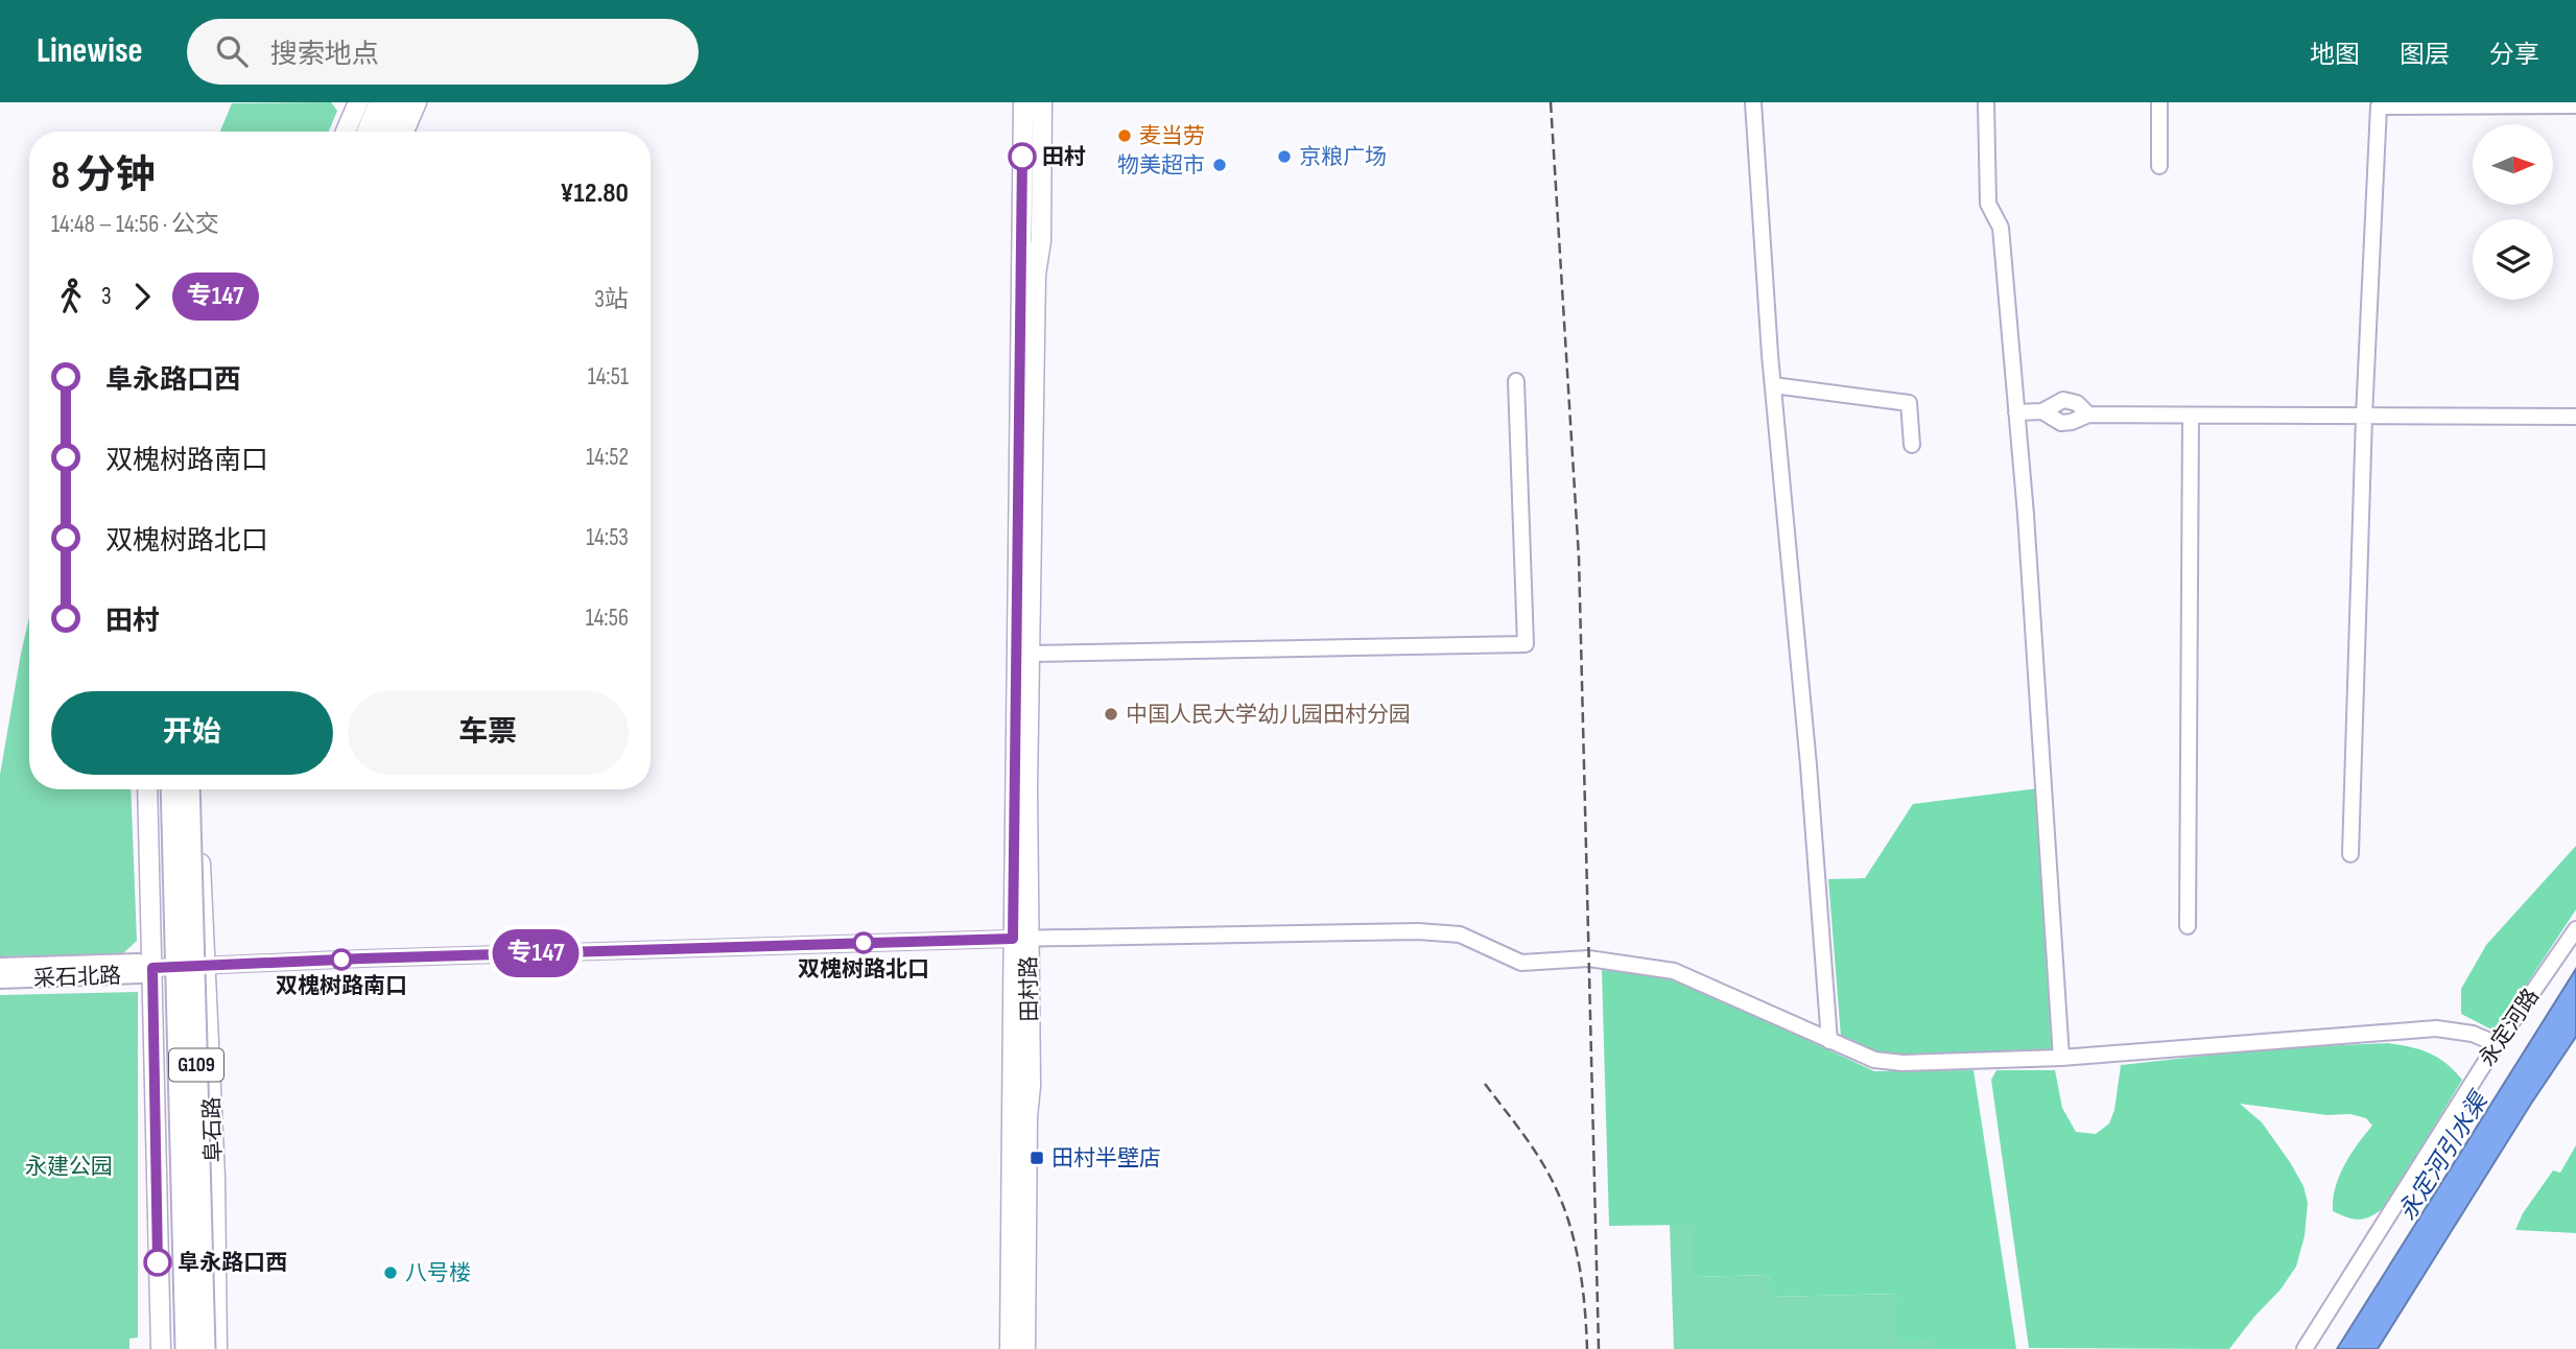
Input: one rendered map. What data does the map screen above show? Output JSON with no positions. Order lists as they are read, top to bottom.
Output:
{
  "streets": {
    "highway": ["G109", "阜石路"],
    "main road": ["田村路"],
    "street": ["采石北路", "永定河路"]
  },
  "crossings": [
    ["采石北路", "田村路"],
    ["采石北路", "永定河路"],
    ["采石北路", "阜石路"]
  ],
  "water": ["永定河引水渠"],
  "parks": ["永建公园"],
  "places": {
    "other": [
      "麦当劳",
      "田村",
      "京粮广场",
      "物美超市",
      "中国人民大学幼儿园田村分园",
      "双槐树路北口",
      "双槐树路南口",
      "阜永路口西",
      "八号楼"
    ],
    "transit": ["田村半壁店"]
  },
  "lines": ["bus line 专147"],
  "north": "right",
  "page": {
    "header": "Linewise",
    "search": "搜索地点",
    "nav": ["地图", "图层", "分享"],
    "on_map": "专147",
    "heading": ["8 分钟", "14:48 – 14:56 · 公交", "¥12.80"],
    "legs": ["3", "专147", "3站"],
    "list": [
      {
        "name": "阜永路口西",
        "value": "14:51"
      },
      {
        "name": "双槐树路南口",
        "value": "14:52"
      },
      {
        "name": "双槐树路北口",
        "value": "14:53"
      },
      {
        "name": "田村",
        "value": "14:56"
      }
    ],
    "buttons": ["开始", "车票"]
  }
}
